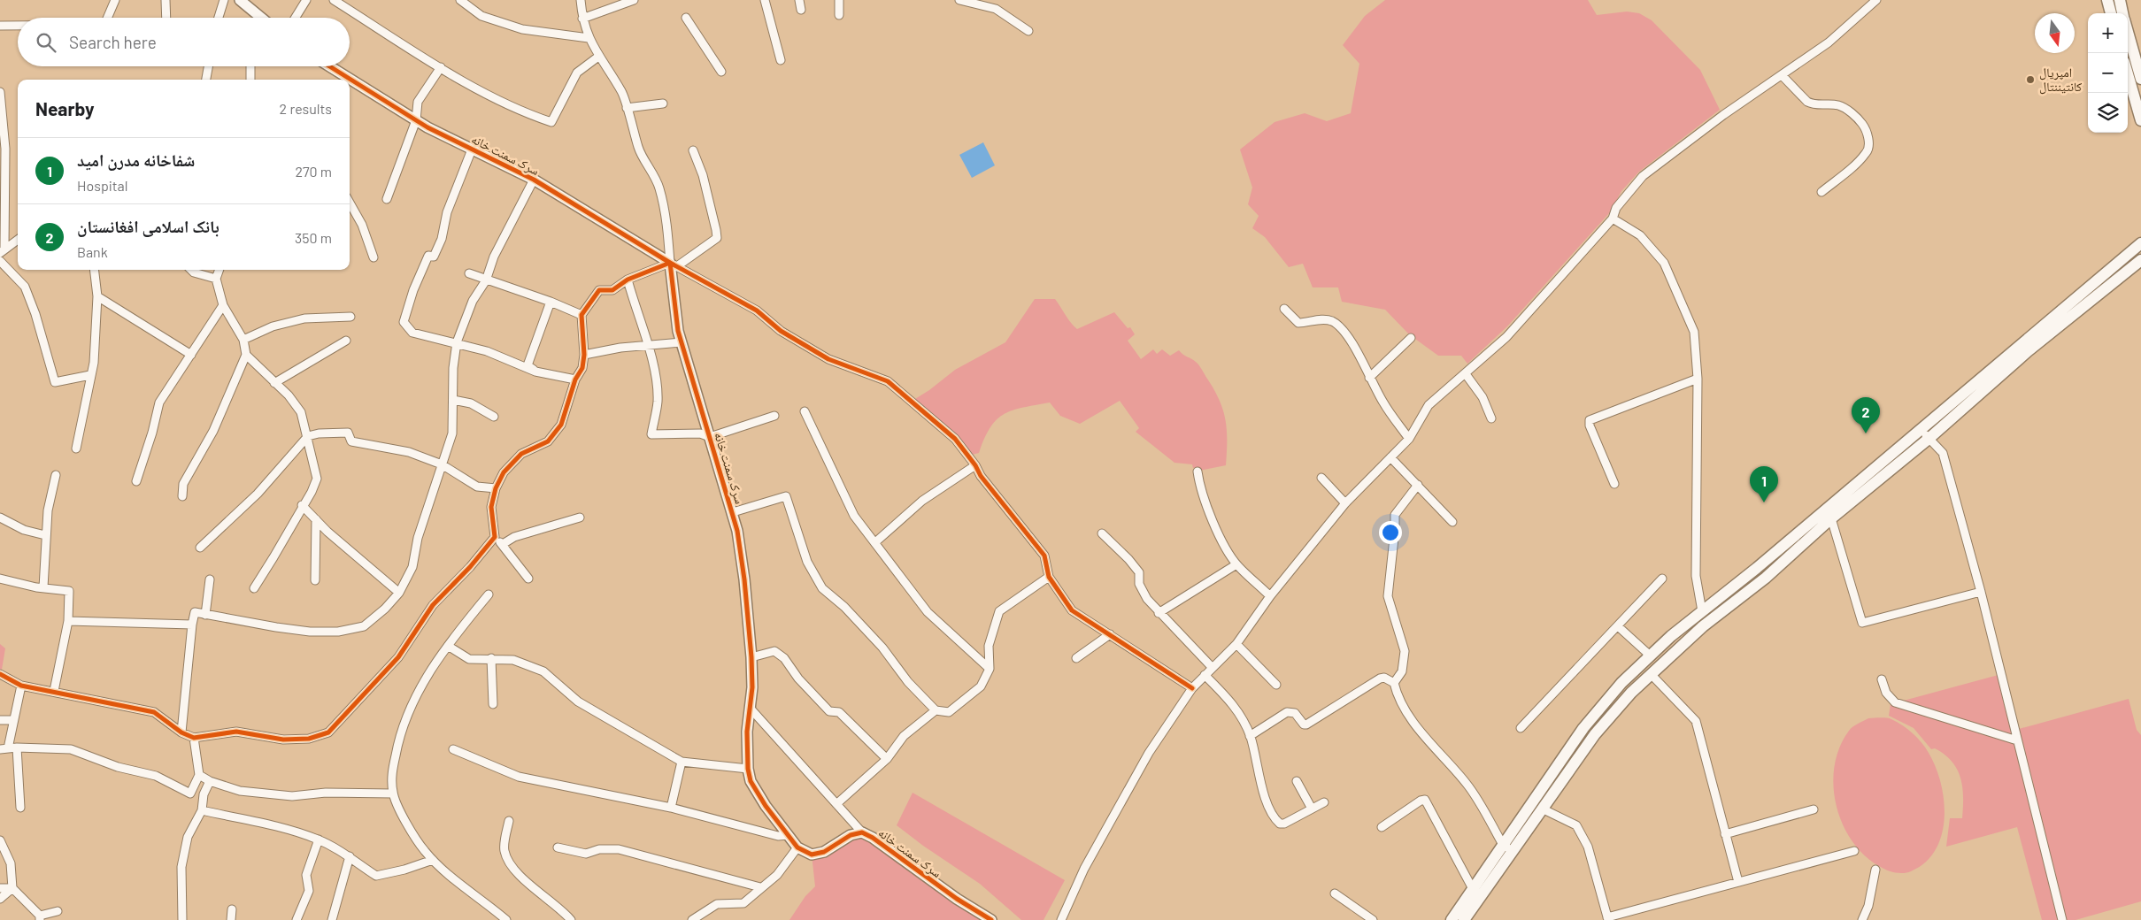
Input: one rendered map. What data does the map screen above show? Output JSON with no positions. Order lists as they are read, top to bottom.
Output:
{
  "streets": {
    "street": ["سرک سمنت خانه"]
  },
  "places": ["امپریال کانتیننتال"],
  "north": "bottom",
  "page": {
    "map_buttons": ["+", "−"],
    "search": "Search here",
    "heading": ["Nearby", "2 results"],
    "list": [
      {
        "mark": "1",
        "name": "شفاخانه مدرن امید",
        "note": "Hospital",
        "value": "270 m"
      },
      {
        "mark": "2",
        "name": "بانک اسلامی افغانستان",
        "note": "Bank",
        "value": "350 m"
      }
    ],
    "pins": ["2", "1"]
  }
}
